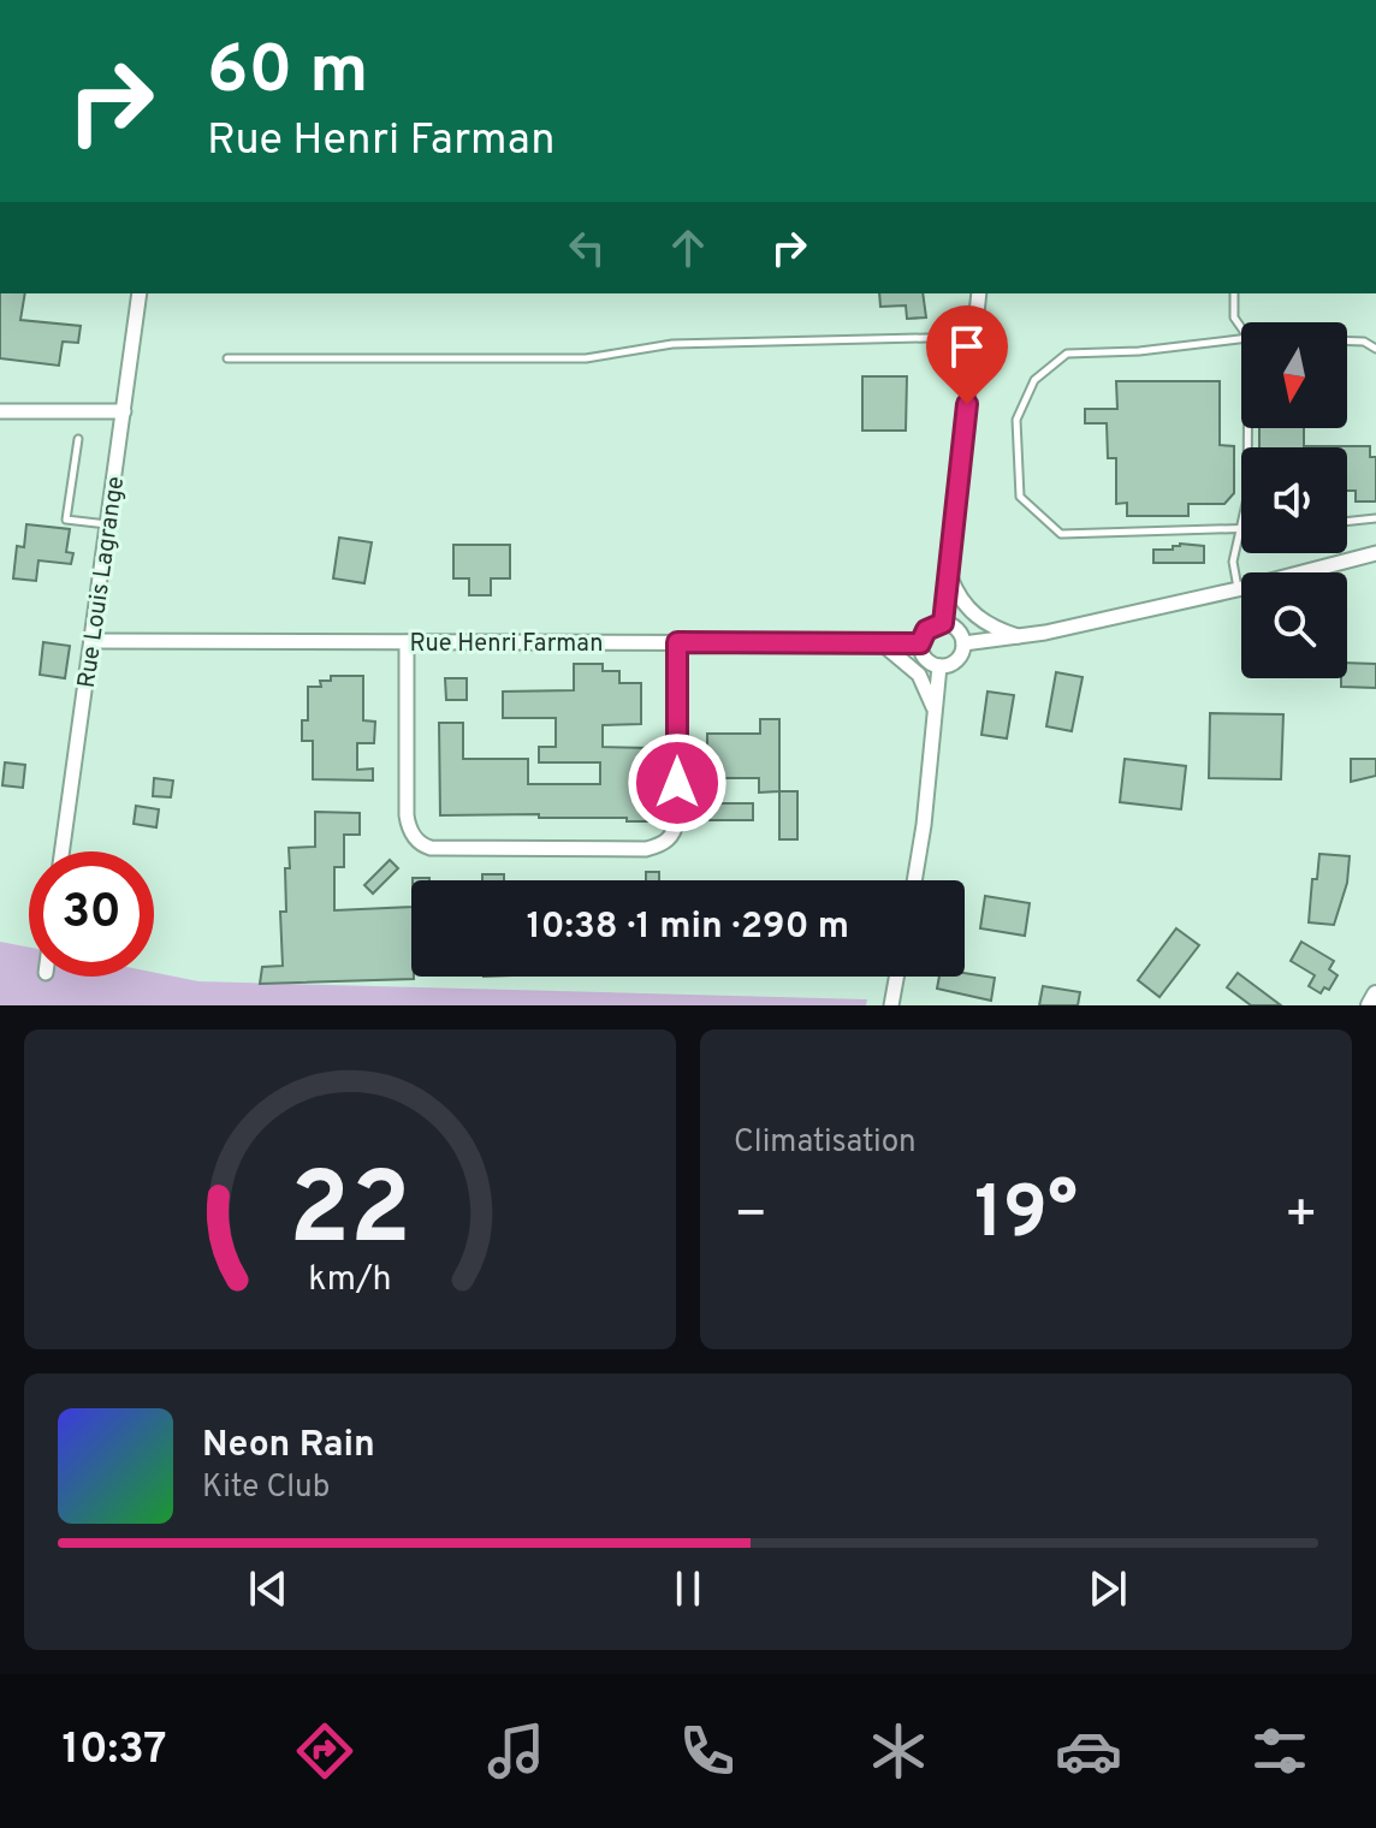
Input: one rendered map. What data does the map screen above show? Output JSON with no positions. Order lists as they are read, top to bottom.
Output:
{
  "streets": {
    "street": ["Rue Louis Lagrange", "Rue Henri Farman"]
  },
  "crossings": [
    ["Rue Louis Lagrange", "Rue Henri Farman"]
  ],
  "north": "bottom",
  "page": {
    "turn": ["60 m", "Rue Henri Farman"],
    "limit": "30",
    "trip": "10:38 · 1 min · 290 m",
    "tile": "Climatisation",
    "heat": ["−", "19°", "+"],
    "song": ["Neon Rain", "Kite Club"],
    "tabs": "10:37",
    "gauge": ["22", "km/h"]
  }
}
